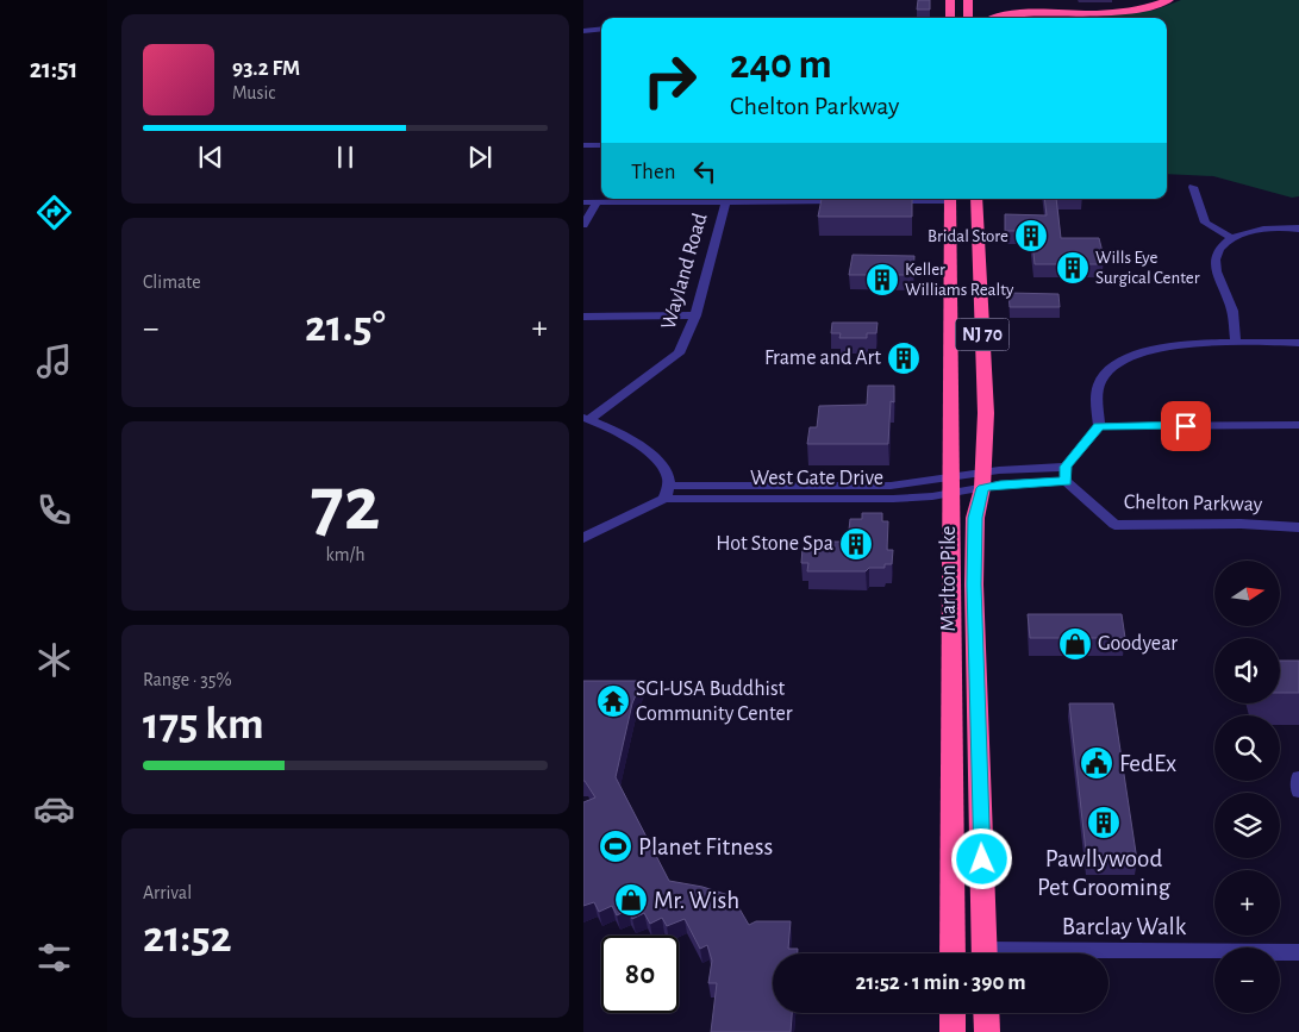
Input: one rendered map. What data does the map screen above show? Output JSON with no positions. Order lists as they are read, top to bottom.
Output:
{
  "streets": {
    "highway": ["NJ 70", "Marlton Pike"],
    "street": [
      "Wayland Road",
      "West Gate Drive",
      "Chelton Parkway",
      "Barclay Walk"
    ]
  },
  "crossings": [
    ["West Gate Drive", "Marlton Pike"]
  ],
  "places": {
    "building": [
      "Bridal Store",
      "Wills Eye Surgical Center",
      "Keller Williams Realty",
      "Frame and Art",
      "Hot Stone Spa",
      "Pawllywood Pet Grooming"
    ],
    "shop": ["Goodyear", "Mr. Wish"],
    "temple": ["SGI-USA Buddhist Community Center"],
    "public building": ["FedEx"],
    "sports": ["Planet Fitness"]
  },
  "north": "right",
  "page": {
    "tabs": "21:51",
    "turn": ["240 m", "Chelton Parkway"],
    "song": ["93.2 FM", "Music"],
    "then": "Then",
    "tile": [
      "Climate",
      ["72", "km/h"],
      ["Range · 35%", "175 km"],
      ["Arrival", "21:52"]
    ],
    "heat": ["−", "21.5°", "+"],
    "map_buttons": ["+", "−"],
    "limit": "80",
    "trip": "21:52 · 1 min · 390 m"
  }
}
